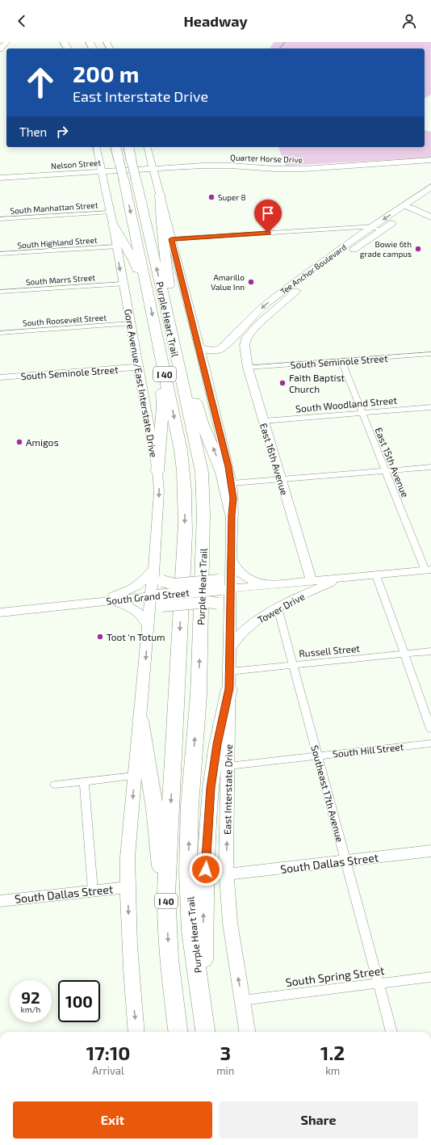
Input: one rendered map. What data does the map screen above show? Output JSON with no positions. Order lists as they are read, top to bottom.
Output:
{
  "streets": {
    "highway": ["Purple Heart Trail", "I 40"],
    "main road": [
      "Quarter Horse Drive",
      "Nelson Street",
      "Tee Anchor Boulevard",
      "South Seminole Street",
      "Gore Avenue/East Interstate Drive",
      "East 16th Avenue",
      "South Grand Street",
      "Tower Drive",
      "East Interstate Drive",
      "South Dallas Street"
    ],
    "street": [
      "South Manhattan Street",
      "South Highland Street",
      "South Marrs Street",
      "South Roosevelt Street",
      "South Woodland Street",
      "East 15th Avenue",
      "Russell Street",
      "South Hill Street",
      "Southeast 17th Avenue",
      "South Spring Street"
    ]
  },
  "crossings": [
    ["Quarter Horse Drive", "Nelson Street"],
    ["Nelson Street", "Gore Avenue/East Interstate Drive"],
    ["South Manhattan Street", "Gore Avenue/East Interstate Drive"],
    ["South Highland Street", "Gore Avenue/East Interstate Drive"],
    ["Tee Anchor Boulevard", "East 16th Avenue"],
    ["South Marrs Street", "Gore Avenue/East Interstate Drive"],
    ["South Roosevelt Street", "Gore Avenue/East Interstate Drive"],
    ["South Seminole Street", "Gore Avenue/East Interstate Drive"],
    ["South Seminole Street", "East 16th Avenue"],
    ["South Seminole Street", "East 15th Avenue"],
    ["Gore Avenue/East Interstate Drive", "South Grand Street"],
    ["South Woodland Street", "East 16th Avenue"],
    ["South Woodland Street", "East 15th Avenue"],
    ["East 16th Avenue", "South Grand Street"],
    ["East 15th Avenue", "South Grand Street"],
    ["South Grand Street", "Tower Drive"],
    ["South Grand Street", "East Interstate Drive"],
    ["Tower Drive", "East Interstate Drive"],
    ["Tower Drive", "Southeast 17th Avenue"],
    ["Russell Street", "East Interstate Drive"],
    ["Russell Street", "Southeast 17th Avenue"],
    ["South Hill Street", "East Interstate Drive"],
    ["South Hill Street", "Southeast 17th Avenue"],
    ["East Interstate Drive", "South Dallas Street"],
    ["East Interstate Drive", "South Spring Street"],
    ["Southeast 17th Avenue", "South Dallas Street"],
    ["Southeast 17th Avenue", "South Spring Street"]
  ],
  "places": [
    "Super 8",
    "Bowie 6th grade campus",
    "Amarillo Value Inn",
    "Faith Baptist Church",
    "Amigos",
    "Toot 'n Totum"
  ],
  "page": {
    "header": "Headway",
    "turn": ["200 m", "East Interstate Drive"],
    "then": "Then",
    "speed": "92 km/h",
    "limit": "100",
    "eta": [
      "17:10",
      "Arrival",
      "3",
      "min",
      "1.2",
      "km"
    ],
    "buttons": ["Exit", "Share"]
  }
}
